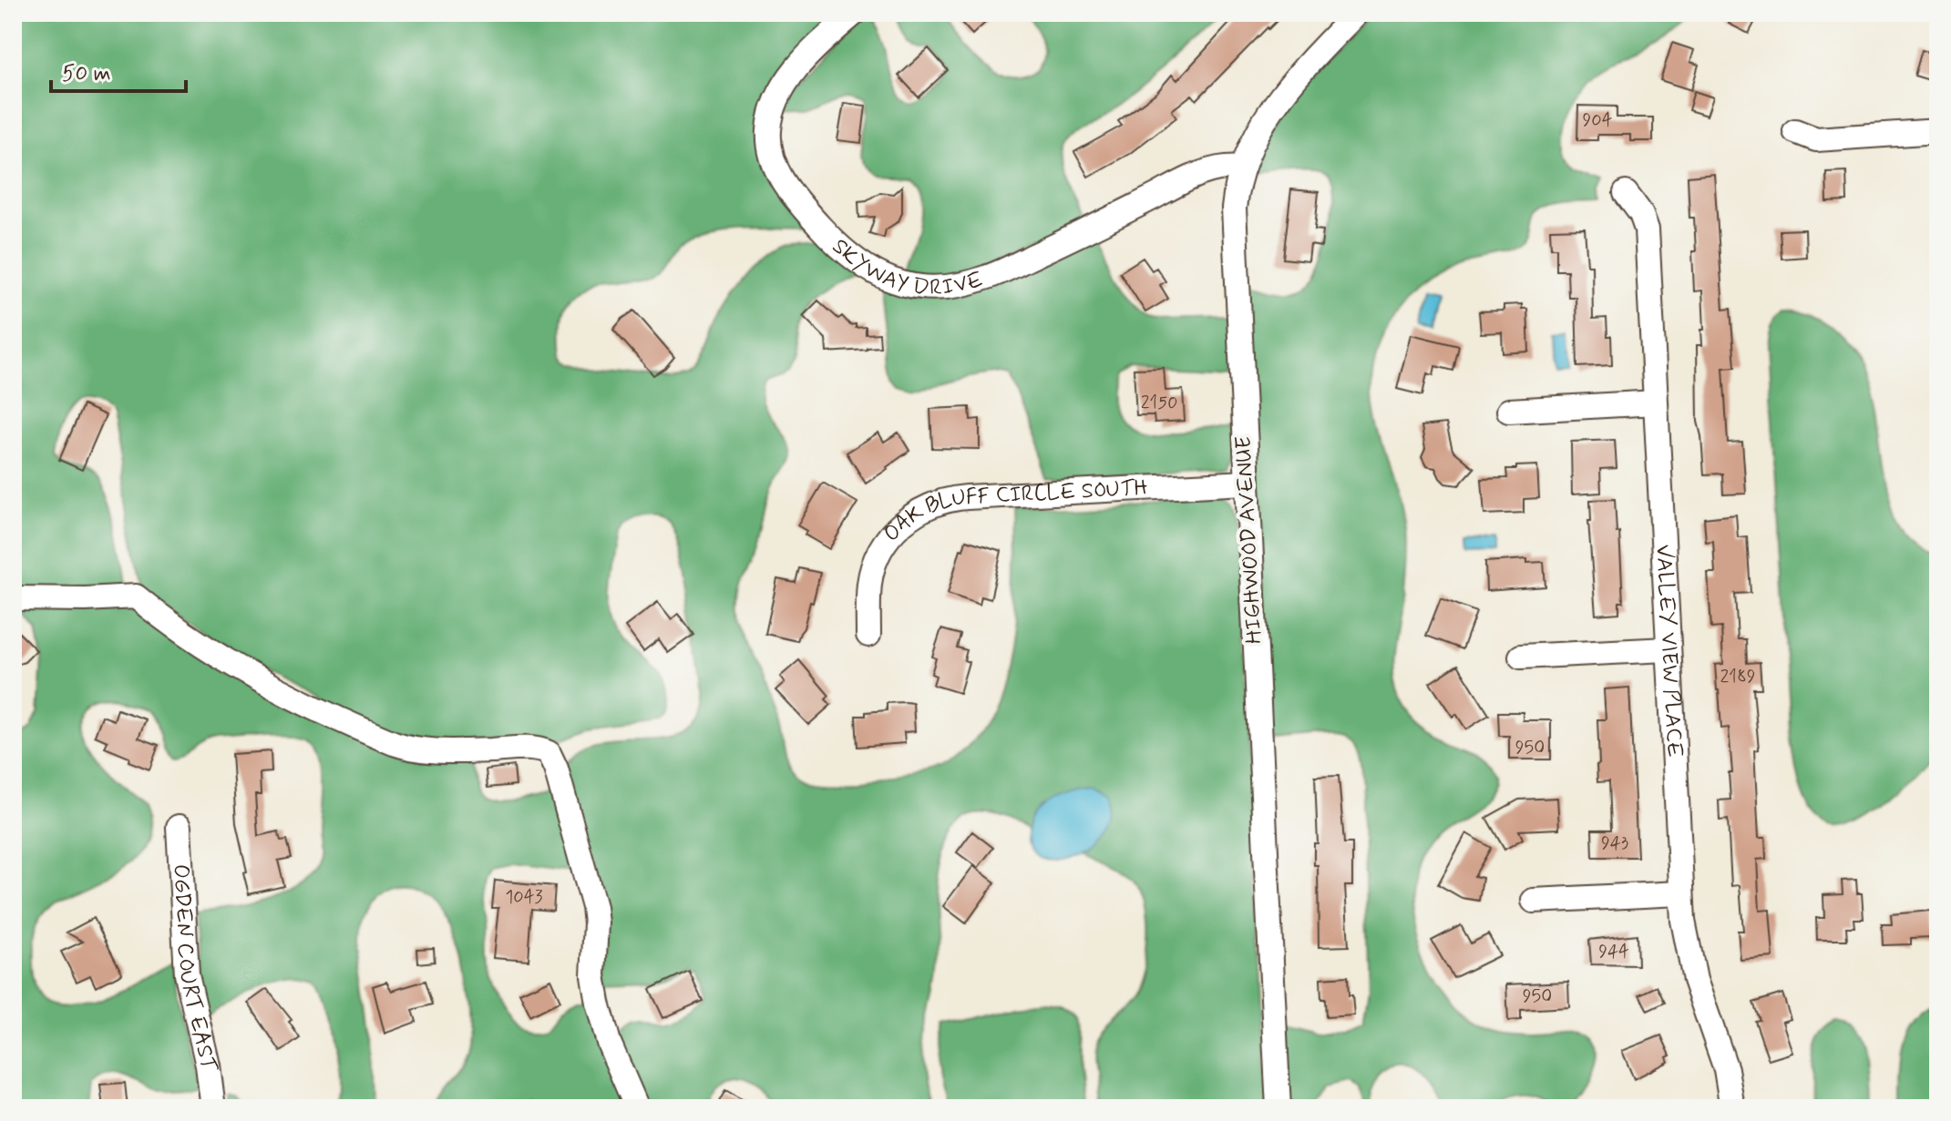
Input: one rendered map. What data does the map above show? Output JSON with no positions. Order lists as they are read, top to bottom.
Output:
{
  "streets": {
    "street": [
      "SKYWAY DRIVE",
      "OAK BLUFF CIRCLE SOUTH",
      "HIGHWOOD AVENUE",
      "VALLEY VIEW PLACE",
      "OGDEN COURT EAST"
    ]
  },
  "crossings": [
    ["SKYWAY DRIVE", "HIGHWOOD AVENUE"],
    ["OAK BLUFF CIRCLE SOUTH", "HIGHWOOD AVENUE"]
  ],
  "house_numbers": [
    "904",
    "2150",
    "2189",
    "950",
    "943",
    "1043",
    "944",
    "950"
  ],
  "scale_bar": "50 m"
}
